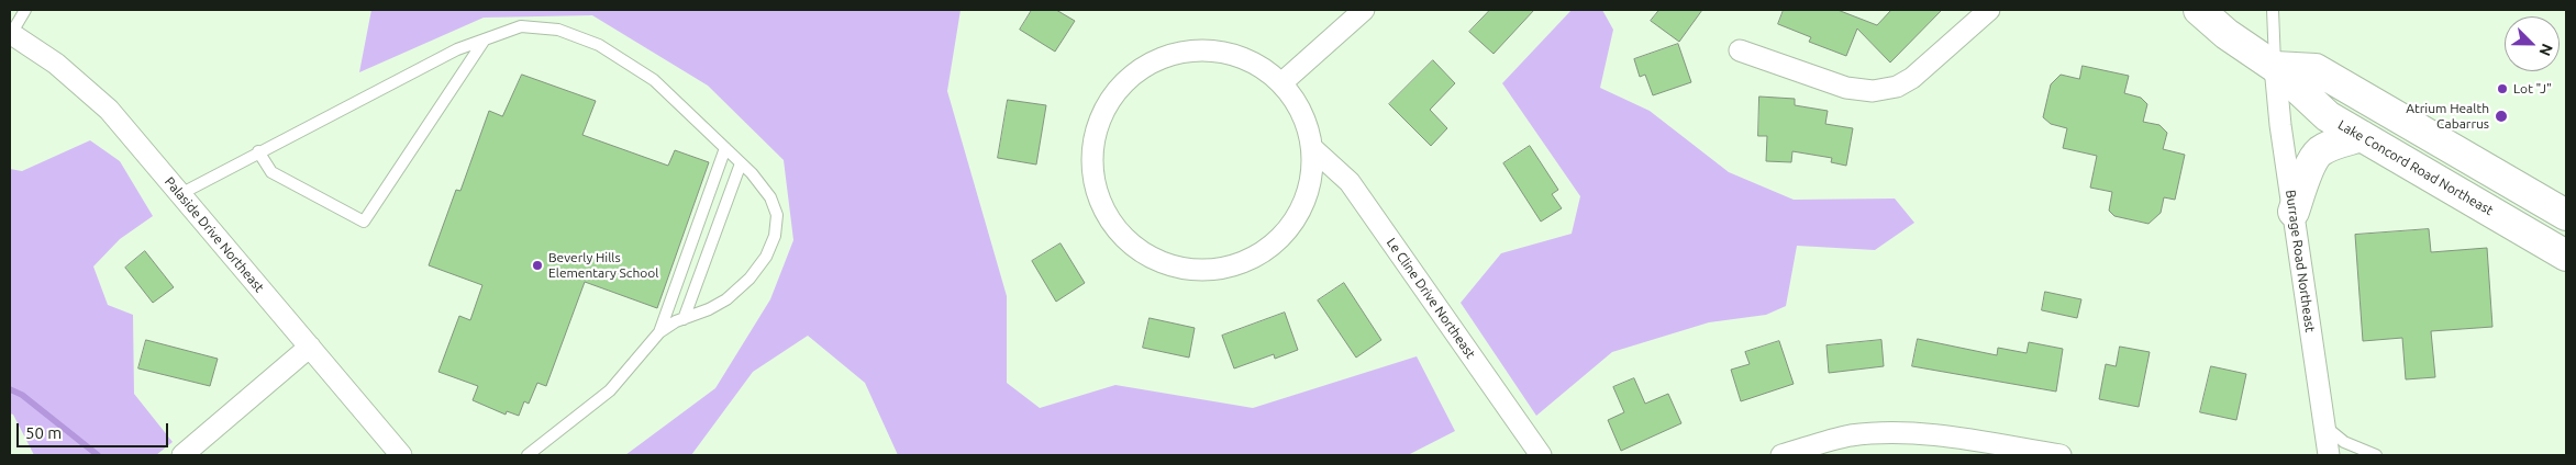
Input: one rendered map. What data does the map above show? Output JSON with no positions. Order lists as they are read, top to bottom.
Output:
{
  "streets": {
    "main road": ["Lake Concord Road Northeast"],
    "street": ["Palaside Drive Northeast", "Burrage Road Northeast", "Le Cline Drive Northeast"]
  },
  "crossings": [
    ["Lake Concord Road Northeast", "Burrage Road Northeast"]
  ],
  "places": ["Lot \"J\"", "Atrium Health Cabarrus", "Beverly Hills Elementary School"],
  "scale_bar": "50 m",
  "north": "bottom right"
}
